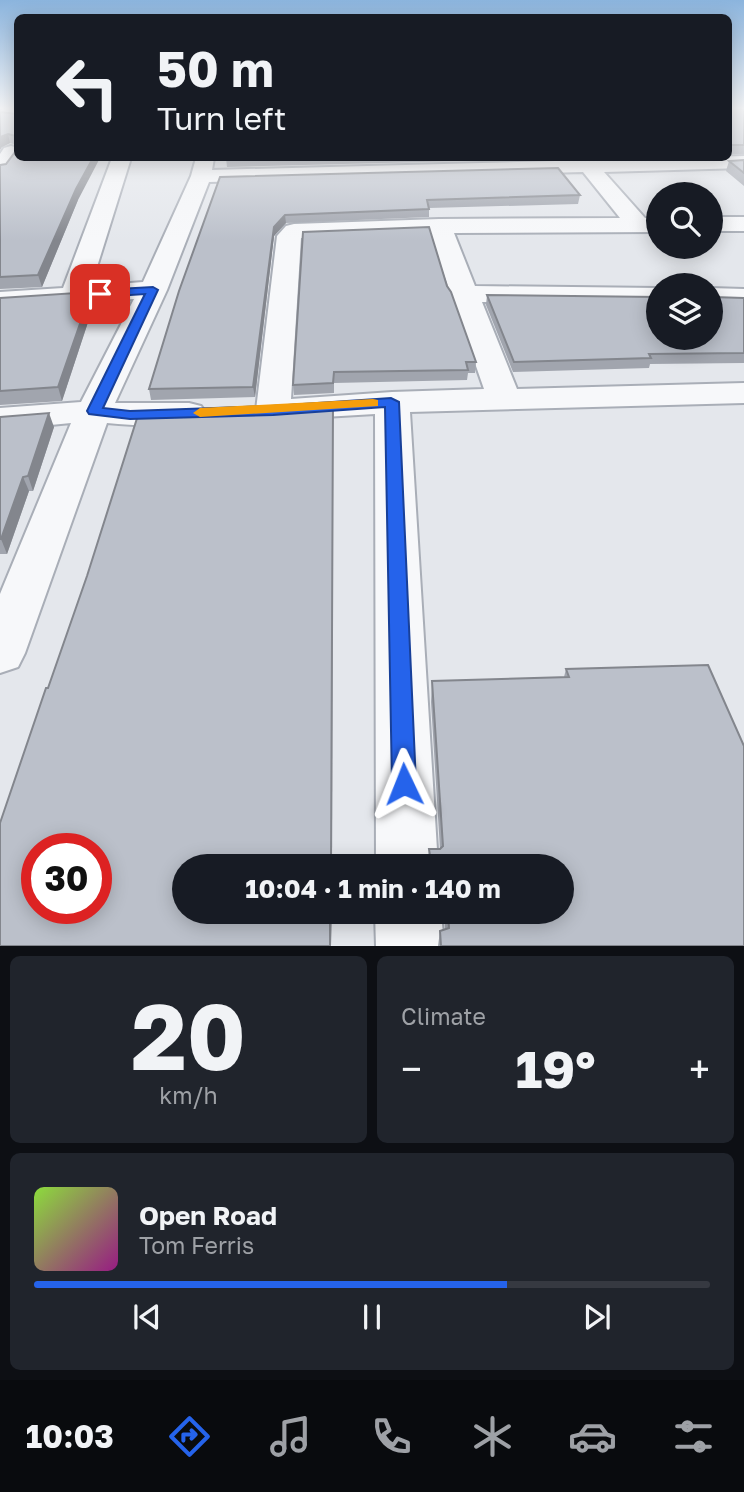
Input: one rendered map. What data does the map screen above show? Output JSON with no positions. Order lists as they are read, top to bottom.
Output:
{
  "page": {
    "turn": ["50 m", "Turn left"],
    "limit": "30",
    "trip": "10:04 · 1 min · 140 m",
    "tile": [
      ["20", "km/h"],
      "Climate"
    ],
    "heat": ["−", "19°", "+"],
    "song": ["Open Road", "Tom Ferris"],
    "tabs": "10:03"
  }
}
